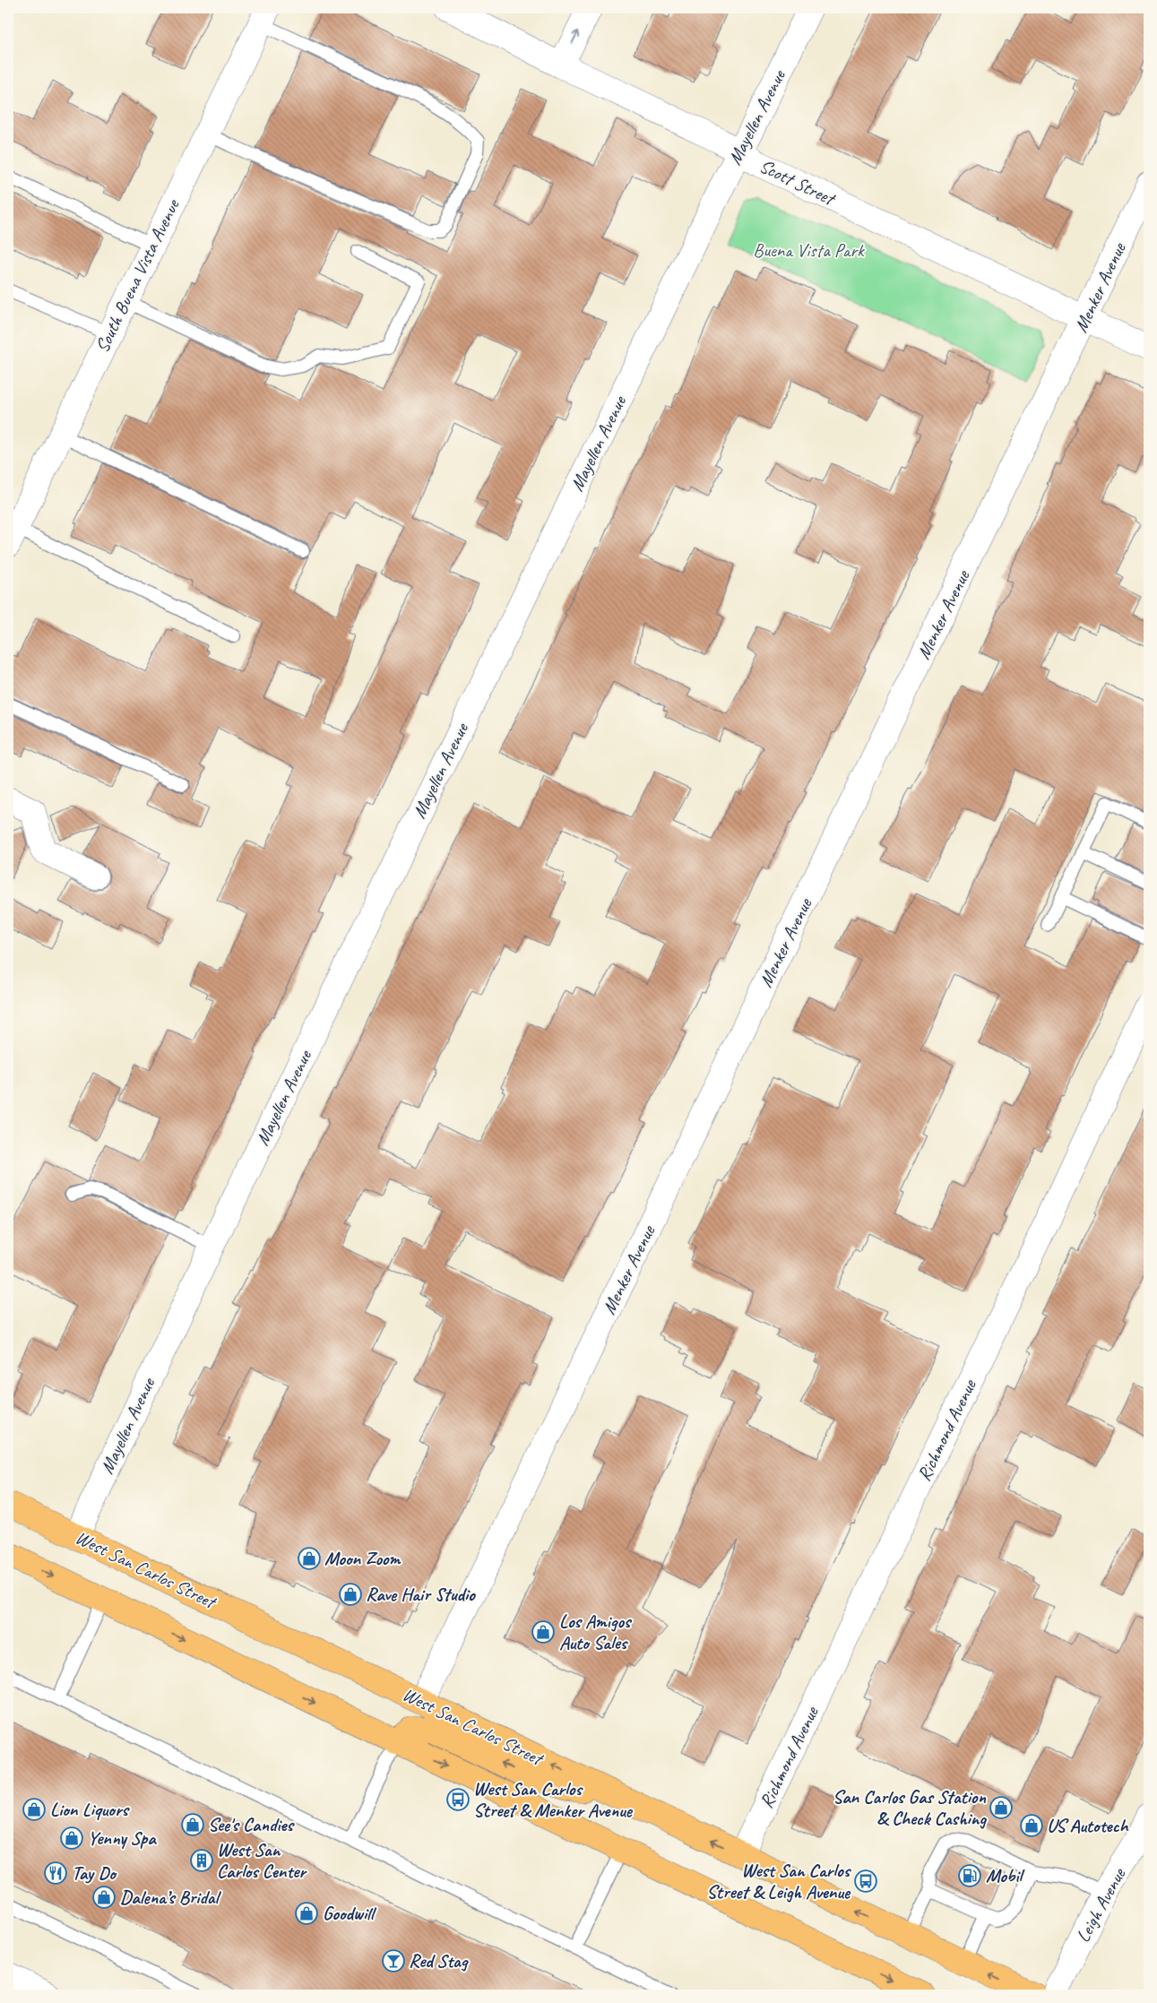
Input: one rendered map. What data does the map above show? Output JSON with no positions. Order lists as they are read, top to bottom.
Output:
{
  "streets": {
    "main road": ["West San Carlos Street"],
    "street": [
      "Mayellen Avenue",
      "Scott Street",
      "South Buena Vista Avenue",
      "Menker Avenue",
      "Richmond Avenue",
      "Leigh Avenue"
    ]
  },
  "crossings": [
    ["Mayellen Avenue", "Scott Street"],
    ["Mayellen Avenue", "West San Carlos Street"],
    ["Scott Street", "Menker Avenue"],
    ["Menker Avenue", "West San Carlos Street"],
    ["Richmond Avenue", "West San Carlos Street"]
  ],
  "parks": ["Buena Vista Park"],
  "places": {
    "shop": [
      "Moon Zoom",
      "Rave Hair Studio",
      "Los Amigos Auto Sales",
      "San Carlos Gas Station & Check Cashing",
      "Lion Liquors",
      "See's Candies",
      "US Autotech",
      "Yenny Spa",
      "Dalena’s Bridal",
      "Goodwill"
    ],
    "bus stop": ["West San Carlos Street & Menker Avenue", "West San Carlos Street & Leigh Avenue"],
    "building": ["West San Carlos Center"],
    "restaurant": ["Tay Do"],
    "fuel station": ["Mobil"],
    "bar": ["Red Stag"]
  }
}
